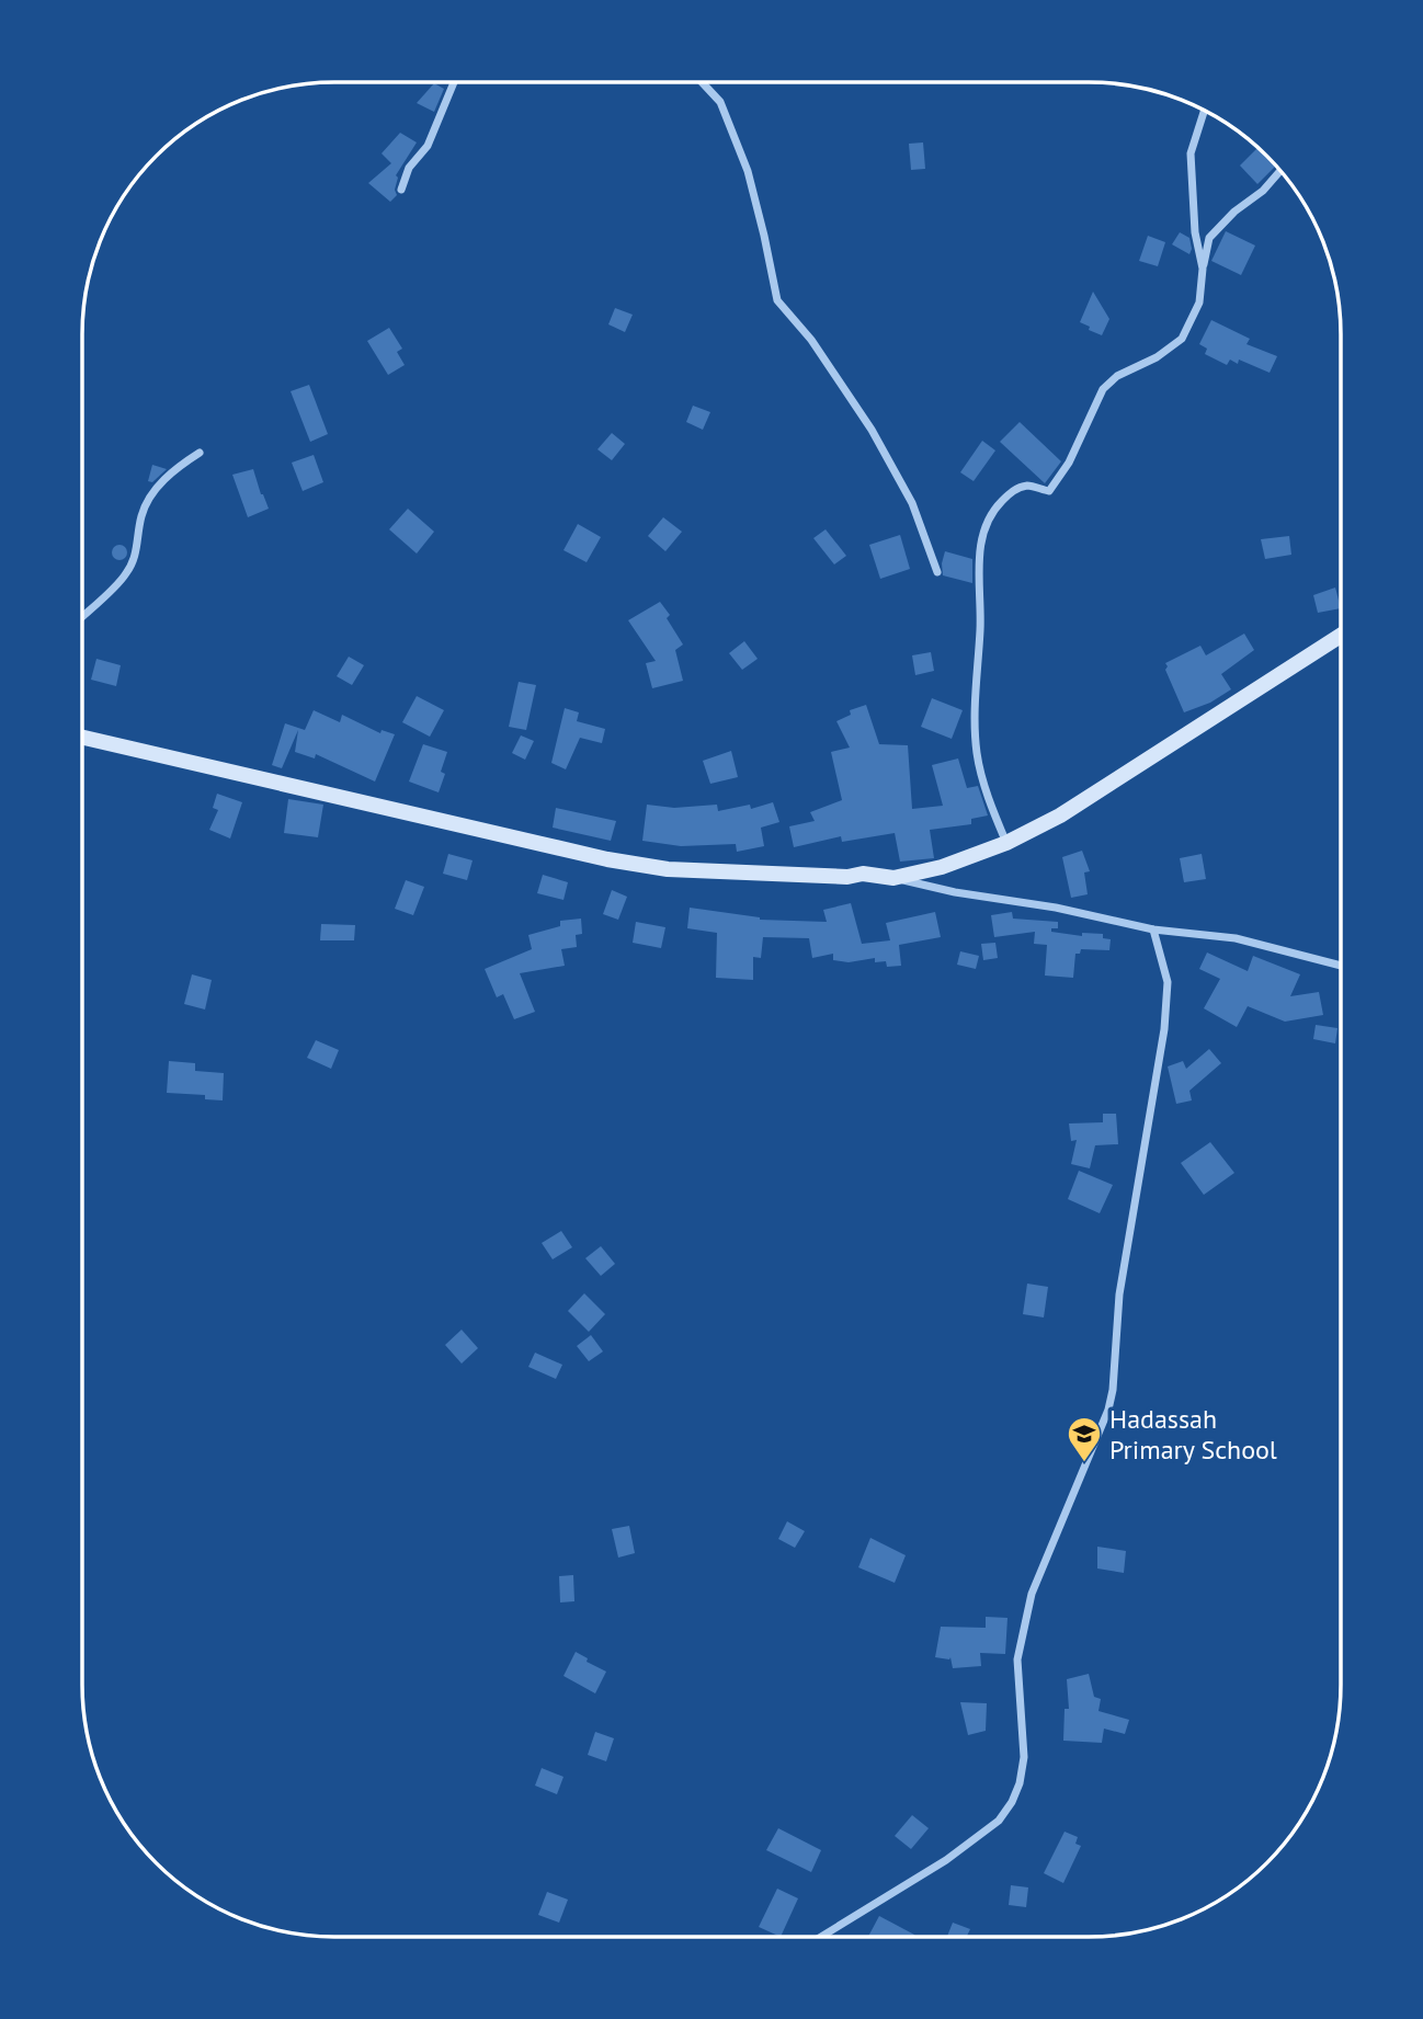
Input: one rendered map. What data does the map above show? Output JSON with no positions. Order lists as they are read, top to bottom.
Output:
{
  "places": {
    "school or university": ["Hadassah Primary School"]
  }
}
